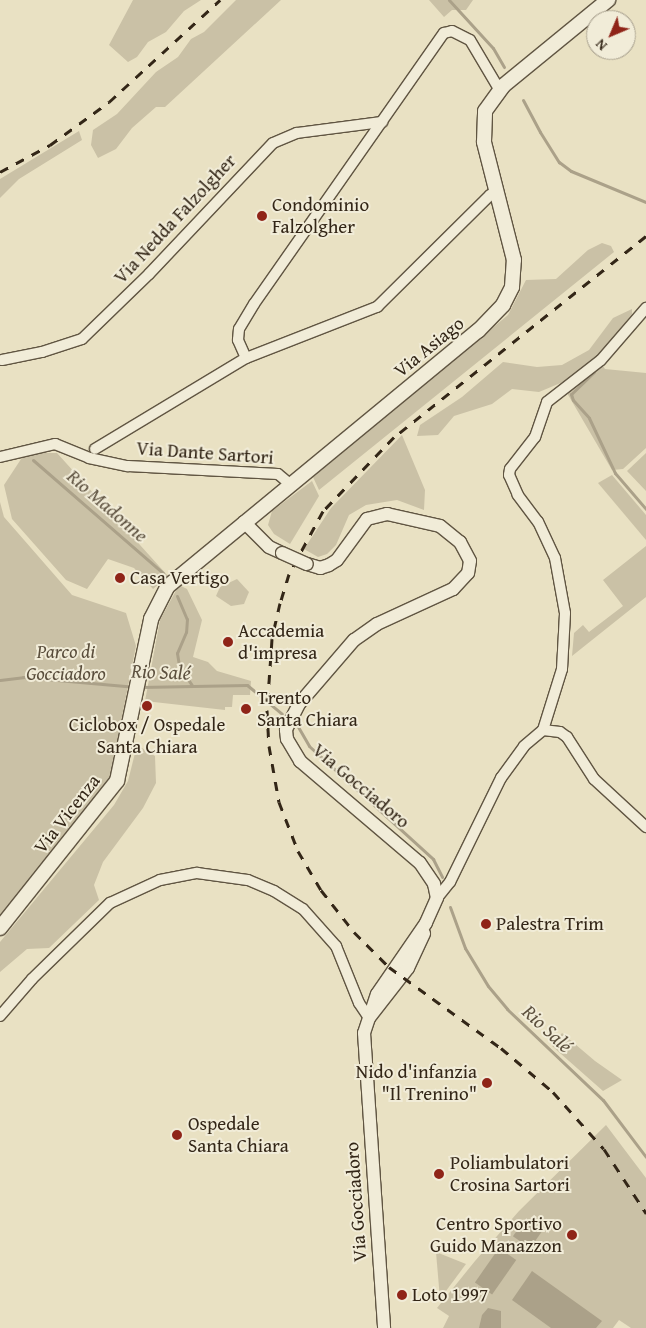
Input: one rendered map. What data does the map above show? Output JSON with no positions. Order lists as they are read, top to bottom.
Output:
{
  "streets": {
    "main road": ["Via Asiago", "Via Vicenza"],
    "street": ["Via Nedda Falzolgher", "Via Dante Sartori", "Via Gocciadoro"]
  },
  "crossings": [
    ["Via Asiago", "Via Dante Sartori"],
    ["Via Asiago", "Via Gocciadoro"],
    ["Via Asiago", "Via Vicenza"]
  ],
  "water": ["Rio Madonne", "Rio Salé"],
  "parks": ["Parco di Gocciadoro"],
  "places": [
    "Condominio Falzolgher",
    "Casa Vertigo",
    "Accademia d'impresa",
    "Ciclobox / Ospedale Santa Chiara",
    "Trento Santa Chiara",
    "Palestra Trim",
    "Nido d'infanzia \"Il Trenino\"",
    "Ospedale Santa Chiara",
    "Poliambulatori Crosina Sartori",
    "Centro Sportivo Guido Manazzon",
    "Loto 1997"
  ],
  "north": "bottom left"
}
